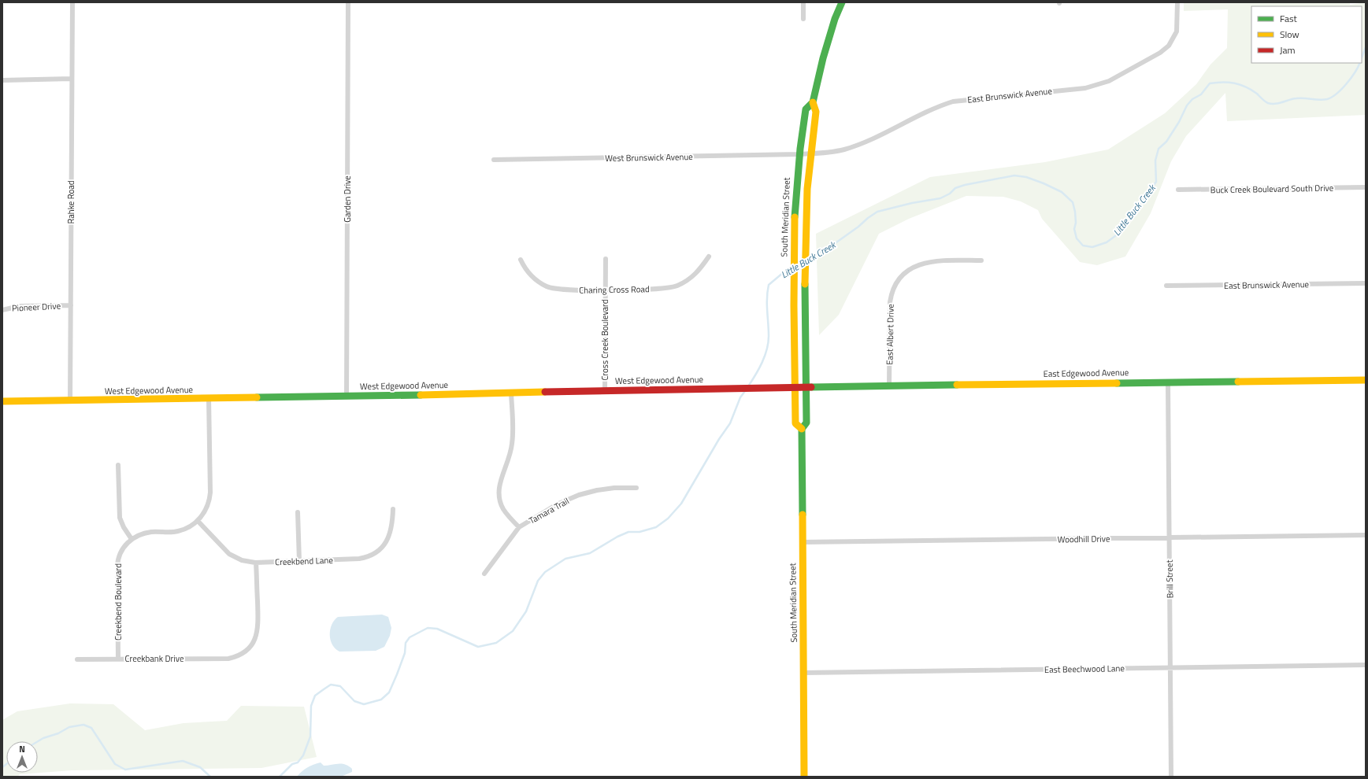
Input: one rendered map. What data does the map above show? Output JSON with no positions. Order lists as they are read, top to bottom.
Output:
{
  "streets": {
    "main road": ["South Meridian Street", "East Edgewood Avenue", "West Edgewood Avenue"],
    "street": [
      "East Brunswick Avenue",
      "West Brunswick Avenue",
      "Buck Creek Boulevard South Drive",
      "Garden Drive",
      "Rahke Road",
      "Charing Cross Road",
      "Pioneer Drive",
      "East Albert Drive",
      "Cross Creek Boulevard",
      "Tamara Trail",
      "Woodhill Drive",
      "Creekbend Lane",
      "Brill Street",
      "Creekbend Boulevard",
      "Creekbank Drive",
      "East Beechwood Lane"
    ]
  },
  "crossings": [
    ["East Brunswick Avenue", "West Brunswick Avenue"],
    ["East Brunswick Avenue", "South Meridian Street"],
    ["West Brunswick Avenue", "South Meridian Street"],
    ["Garden Drive", "West Edgewood Avenue"],
    ["Rahke Road", "Pioneer Drive"],
    ["Rahke Road", "West Edgewood Avenue"],
    ["South Meridian Street", "East Edgewood Avenue"],
    ["South Meridian Street", "West Edgewood Avenue"],
    ["South Meridian Street", "Woodhill Drive"],
    ["South Meridian Street", "East Beechwood Lane"],
    ["Charing Cross Road", "Cross Creek Boulevard"],
    ["East Albert Drive", "East Edgewood Avenue"],
    ["Cross Creek Boulevard", "West Edgewood Avenue"],
    ["East Edgewood Avenue", "West Edgewood Avenue"],
    ["East Edgewood Avenue", "Brill Street"],
    ["West Edgewood Avenue", "Creekbend Boulevard"],
    ["Woodhill Drive", "Brill Street"],
    ["Creekbend Lane", "Creekbend Boulevard"],
    ["Creekbend Lane", "Creekbank Drive"],
    ["Brill Street", "East Beechwood Lane"],
    ["Creekbend Boulevard", "Creekbank Drive"]
  ],
  "water": ["Little Buck Creek"],
  "legend": ["Fast", "Slow", "Jam"],
  "north": "top"
}
